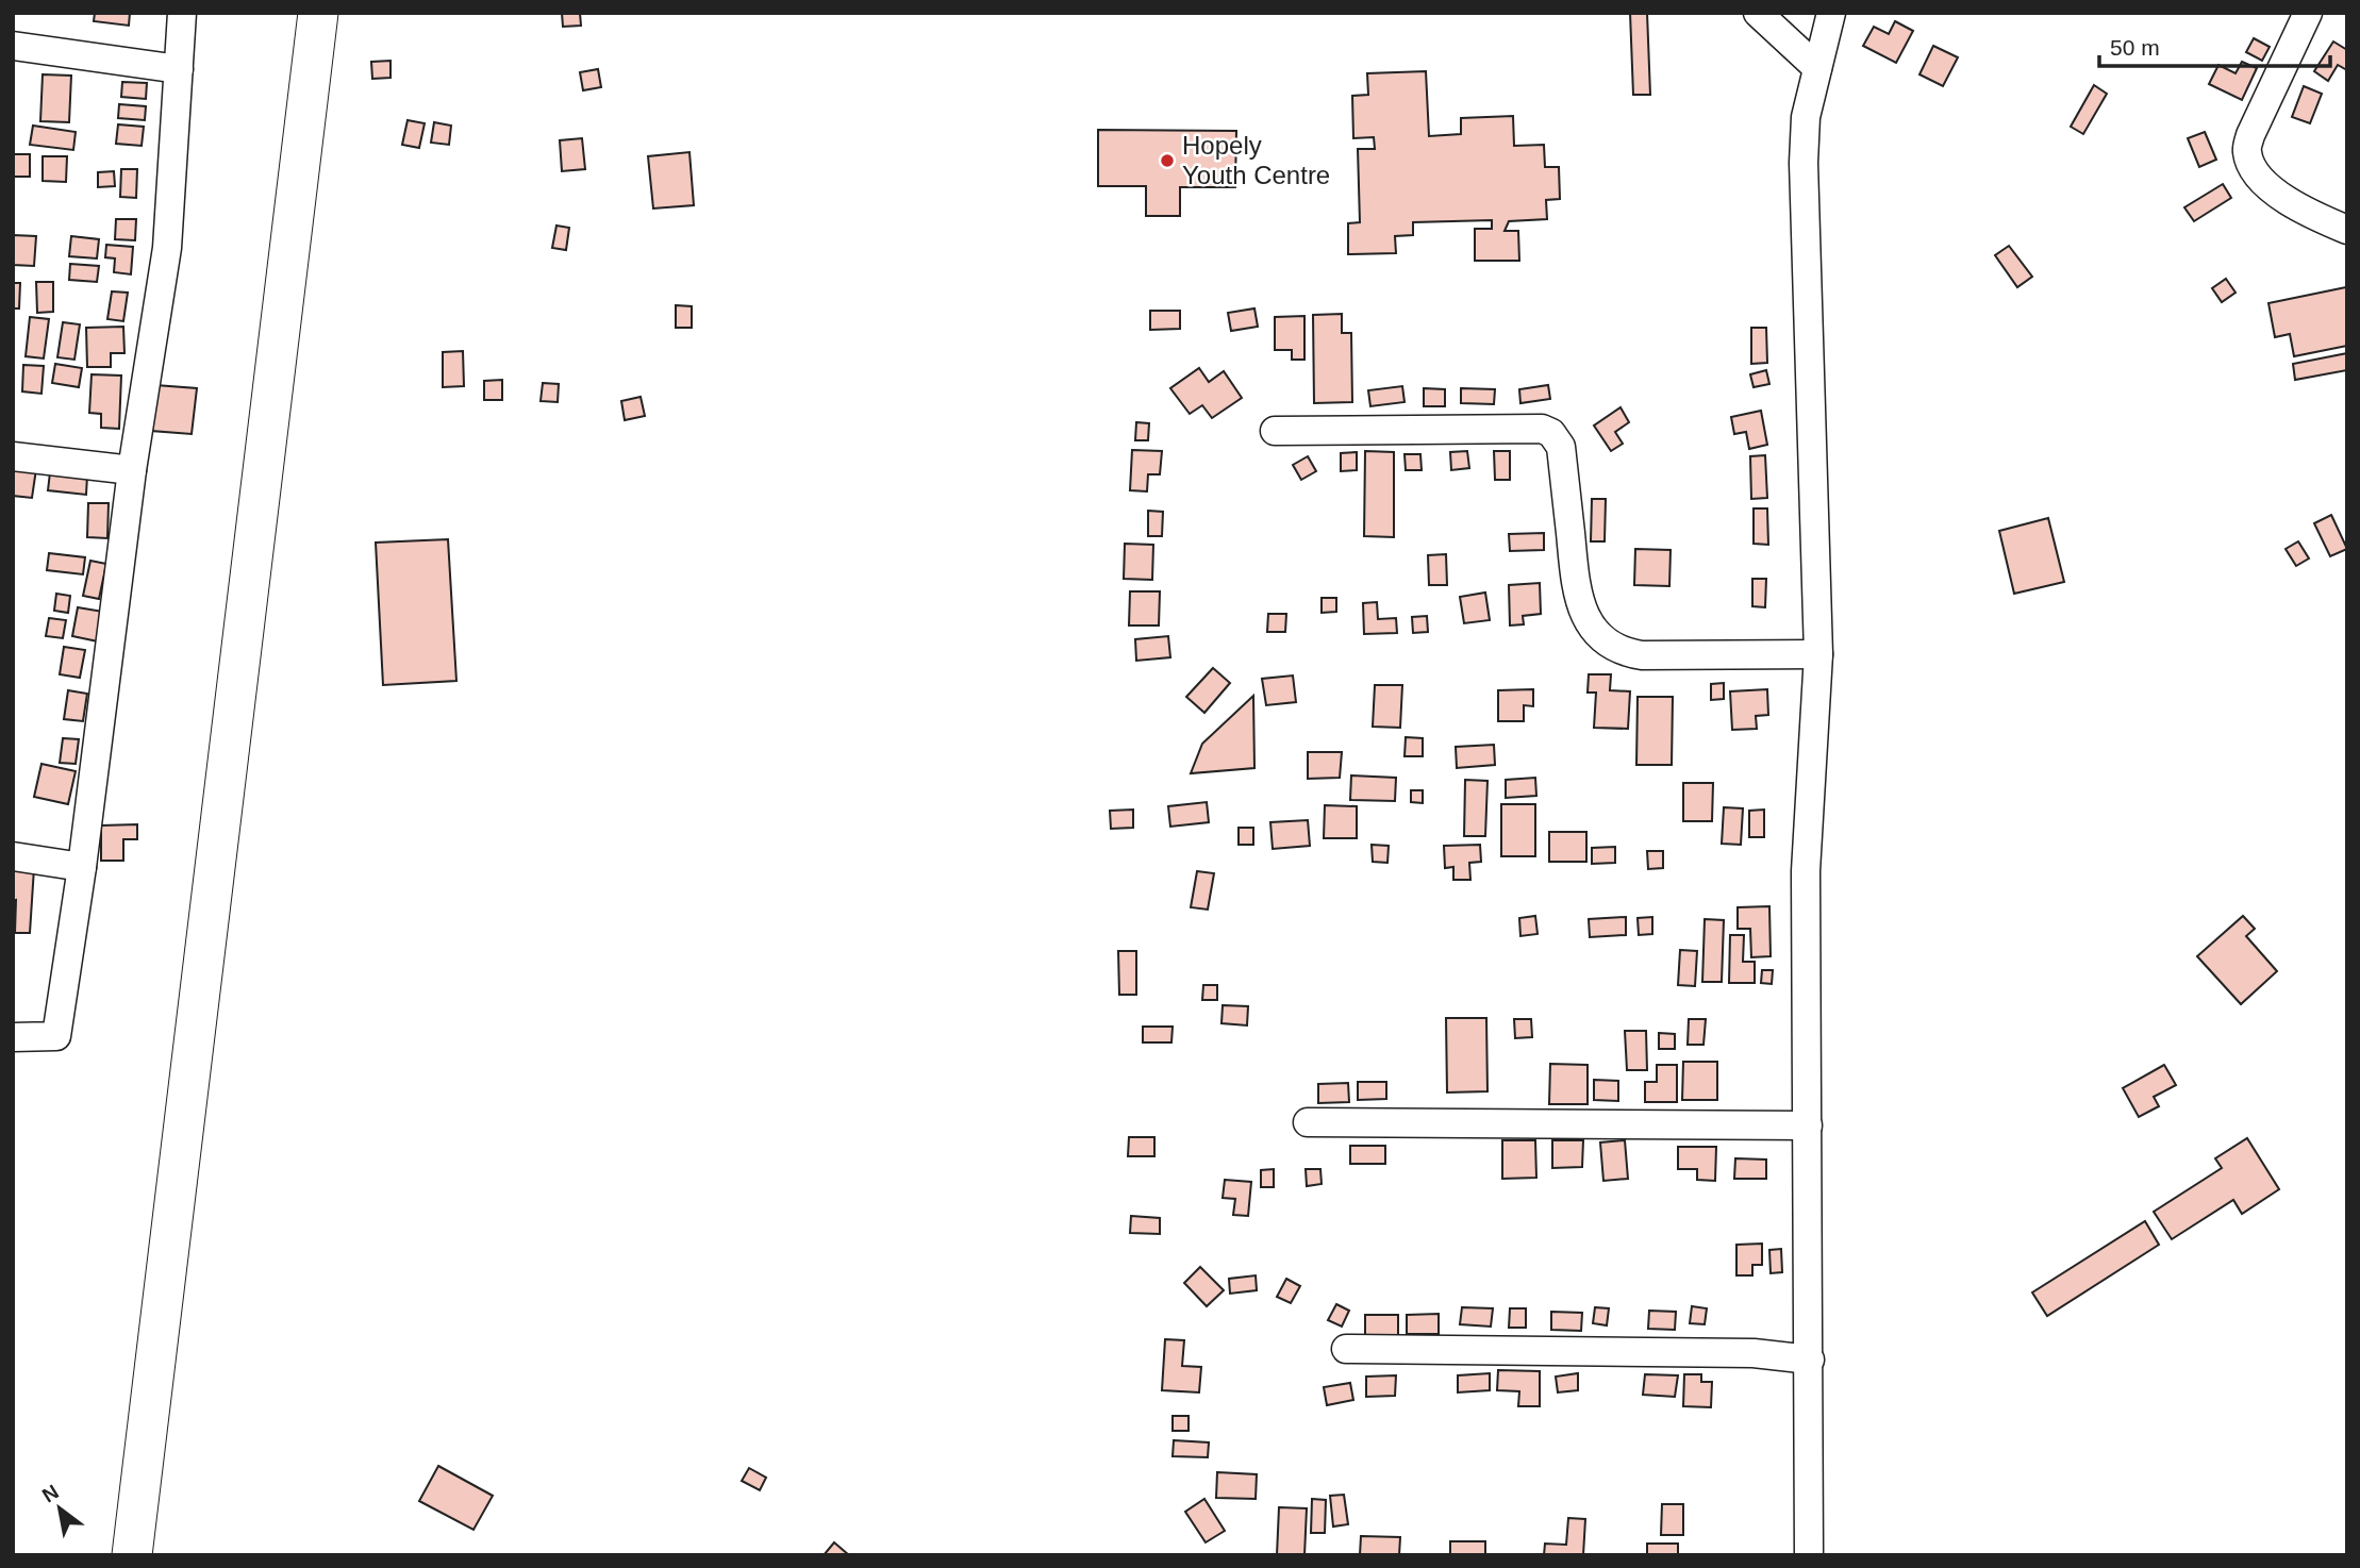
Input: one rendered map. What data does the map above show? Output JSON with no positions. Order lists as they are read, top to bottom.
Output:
{
  "places": ["Hopely Youth Centre"],
  "scale_bar": "50 m",
  "north": "top left"
}
